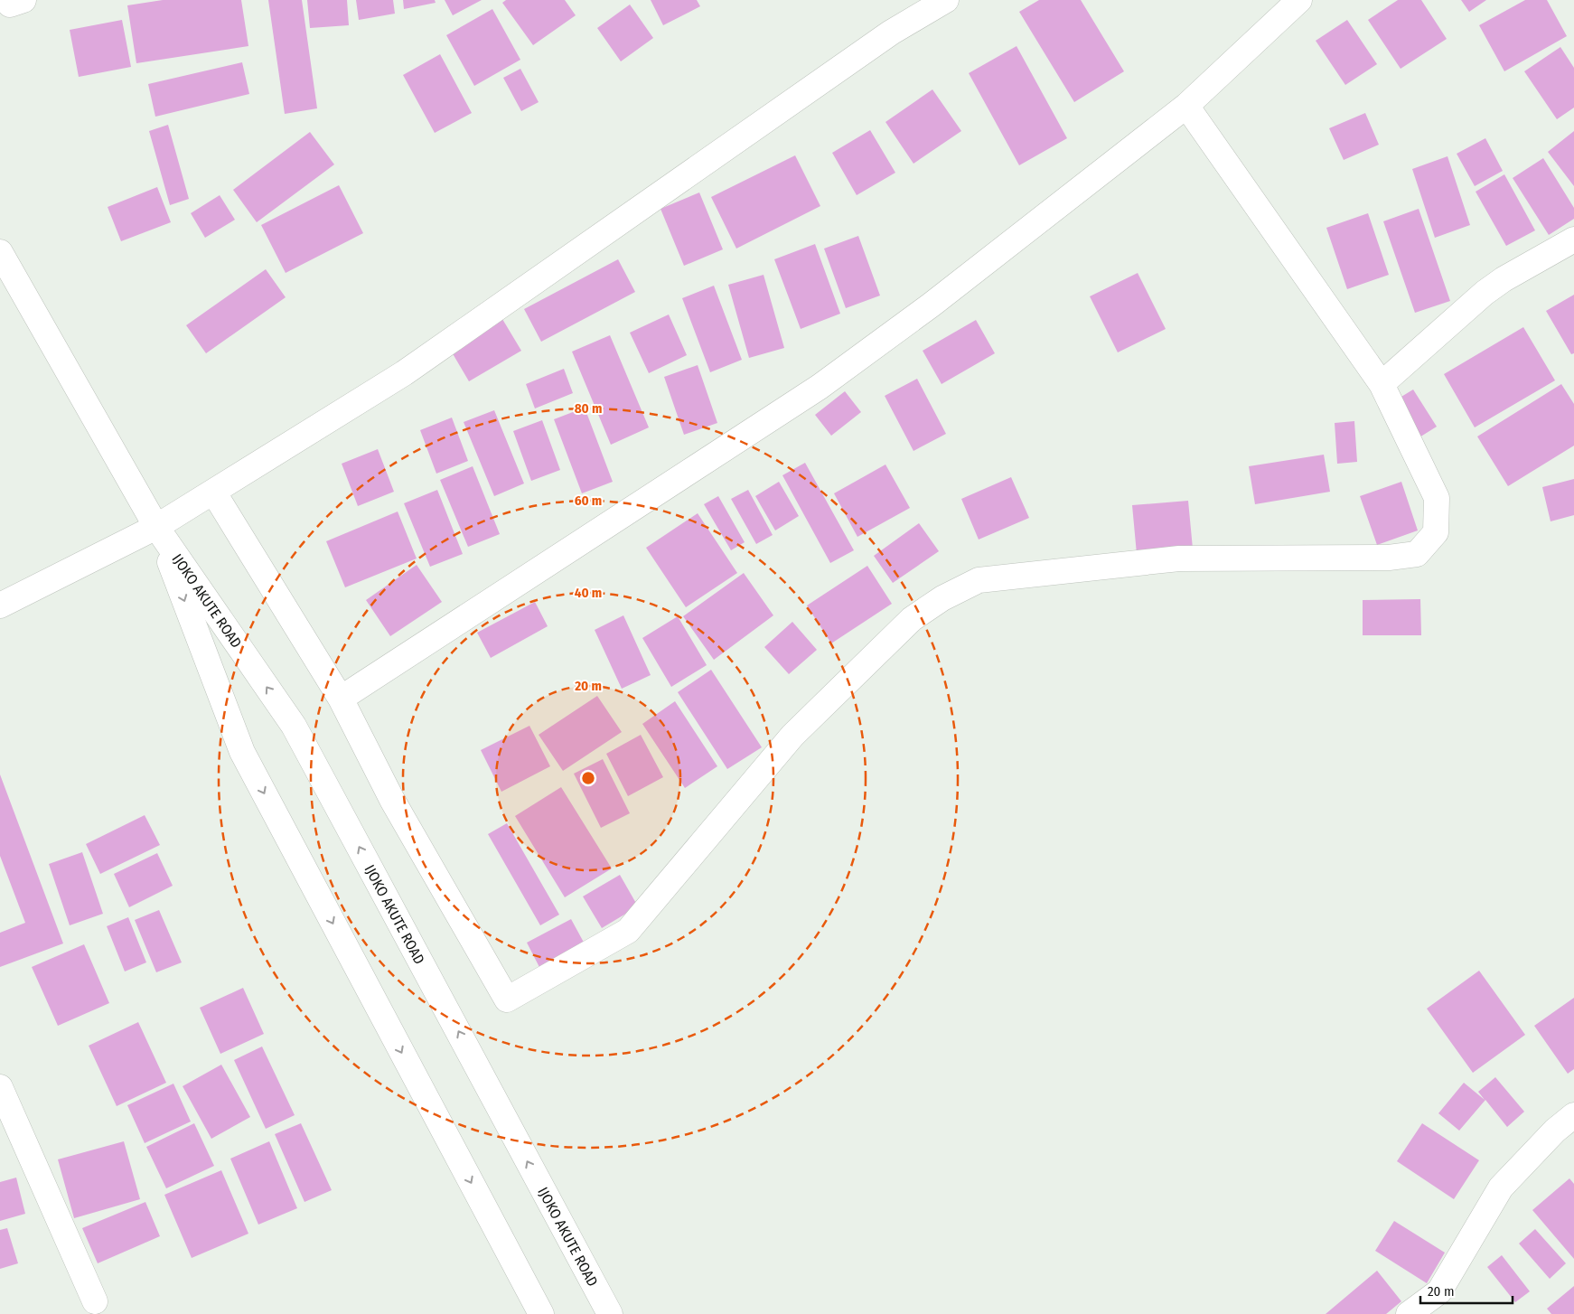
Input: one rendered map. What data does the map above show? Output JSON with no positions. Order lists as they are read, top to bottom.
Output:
{
  "streets": {
    "street": ["IJOKO AKUTE ROAD"]
  },
  "scale_bar": "20 m",
  "rings": [
    "80 m",
    "60 m",
    "40 m",
    "20 m"
  ]
}
